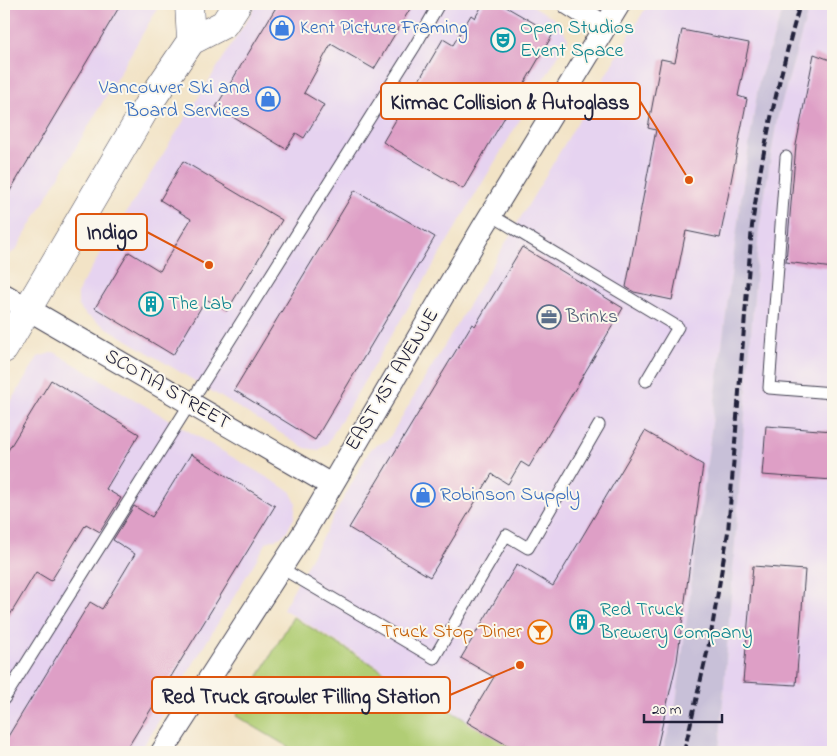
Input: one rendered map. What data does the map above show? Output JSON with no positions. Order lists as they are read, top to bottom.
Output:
{
  "streets": {
    "street": ["EAST 1ST AVENUE", "SCOTIA STREET"]
  },
  "crossings": [
    ["EAST 1ST AVENUE", "SCOTIA STREET"]
  ],
  "places": {
    "shop": ["Kent Picture Framing", "Vancouver Ski and Board Services", "Robinson Supply"],
    "theatre": ["Open Studios Event Space"],
    "other": ["Kirmac Collision & Autoglass", "Indigo", "Red Truck Growler Filling Station"],
    "building": ["The Lab", "Red Truck Brewery Company"],
    "office": ["Brinks"],
    "bar": ["Truck Stop Diner"]
  },
  "scale_bar": "20 m"
}
